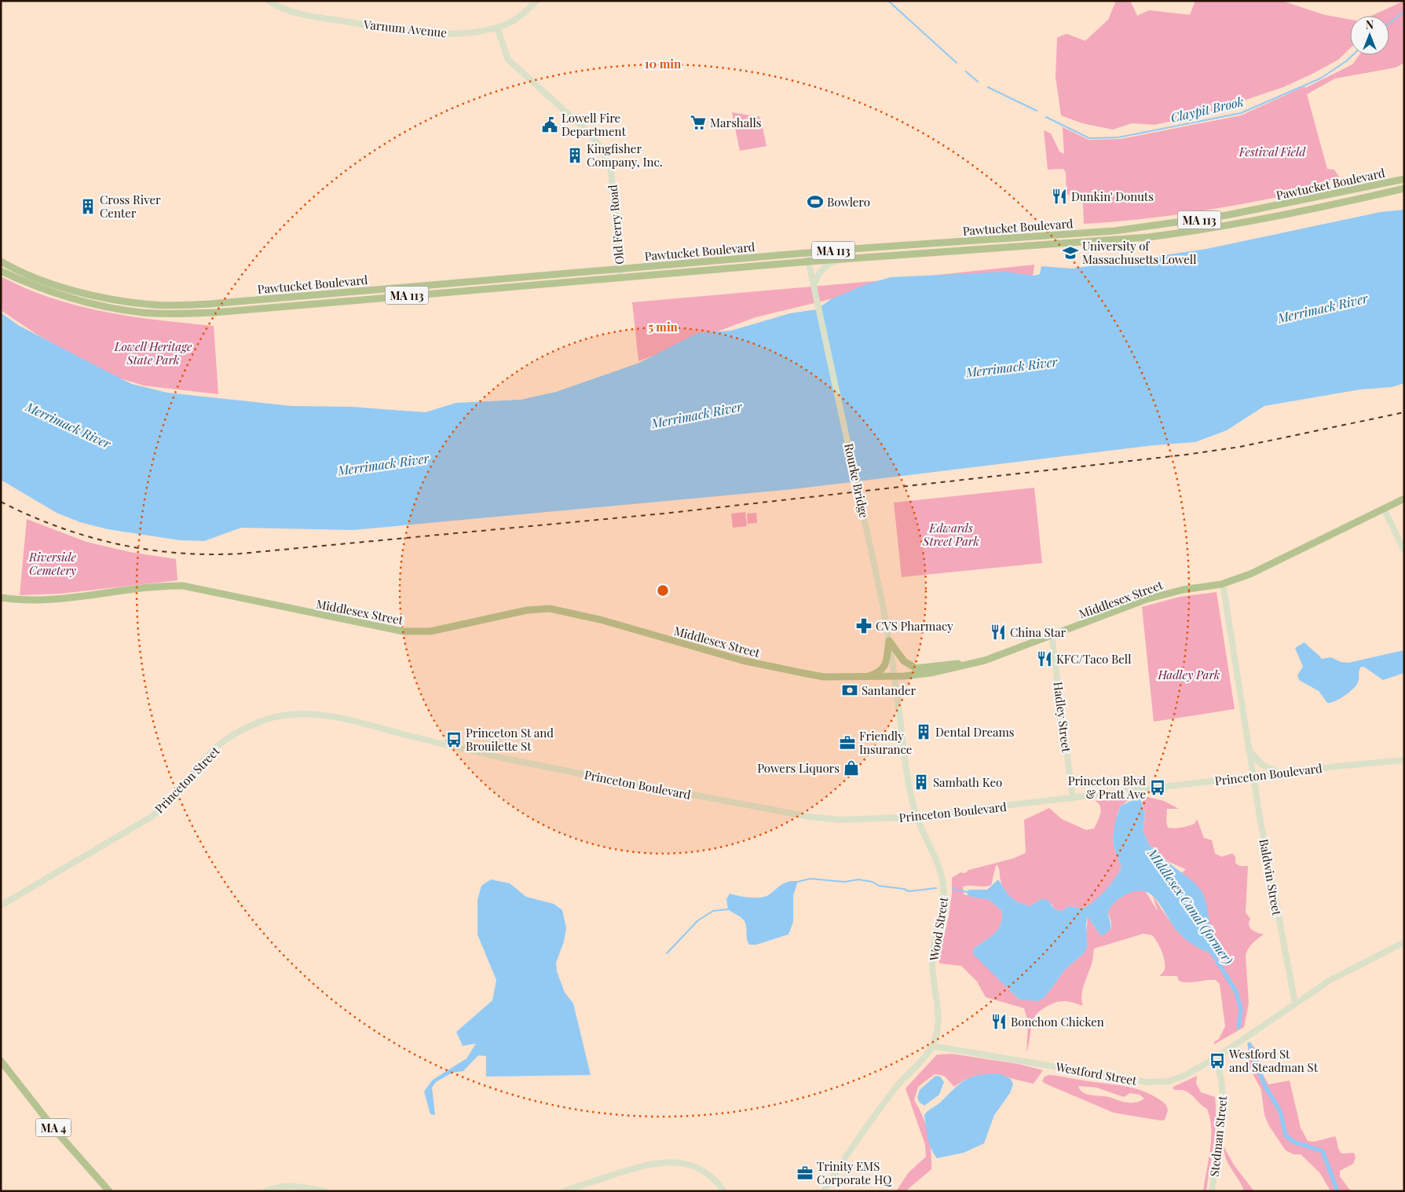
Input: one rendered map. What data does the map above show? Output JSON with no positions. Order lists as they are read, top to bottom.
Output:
{
  "streets": {
    "main road": [
      "Varnum Avenue",
      "Pawtucket Boulevard",
      "MA 113",
      "Old Ferry Road",
      "Rourke Bridge",
      "Middlesex Street",
      "Hadley Street",
      "Princeton Boulevard",
      "Princeton Street",
      "Baldwin Street",
      "Wood Street",
      "Westford Street",
      "MA 4",
      "Stedman Street"
    ]
  },
  "crossings": [
    ["Varnum Avenue", "Old Ferry Road"],
    ["Pawtucket Boulevard", "Old Ferry Road"],
    ["Pawtucket Boulevard", "Rourke Bridge"],
    ["Rourke Bridge", "Middlesex Street"],
    ["Rourke Bridge", "Wood Street"],
    ["Middlesex Street", "Hadley Street"],
    ["Middlesex Street", "Baldwin Street"],
    ["Middlesex Street", "Wood Street"],
    ["Hadley Street", "Princeton Boulevard"],
    ["Princeton Boulevard", "Princeton Street"],
    ["Princeton Boulevard", "Baldwin Street"],
    ["Princeton Boulevard", "Wood Street"],
    ["Baldwin Street", "Westford Street"],
    ["Wood Street", "Westford Street"],
    ["Westford Street", "Stedman Street"]
  ],
  "water": ["Claypit Brook", "Merrimack River", "MIddlesex Canal (former)"],
  "parks": [
    "Festival Field",
    "Lowell Heritage State Park",
    "Edwards Street Park",
    "Riverside Cemetery",
    "Hadley Park"
  ],
  "places": {
    "supermarket": ["Marshalls"],
    "public building": ["Lowell Fire Department"],
    "building": [
      "Kingfisher Company, Inc.",
      "Cross River Center",
      "Dental Dreams",
      "Sambath Keo"
    ],
    "restaurant": [
      "Dunkin' Donuts",
      "China Star",
      "KFC/Taco Bell",
      "Bonchon Chicken"
    ],
    "sports": ["Bowlero"],
    "school or university": ["University of Massachusetts Lowell"],
    "pharmacy": ["CVS Pharmacy"],
    "bank": ["Santander"],
    "bus stop": ["Princeton St and Brouilette St", "Princeton Blvd & Pratt Ave", "Westford St and Steadman St"],
    "office": ["Friendly Insurance", "Trinity EMS Corporate HQ"],
    "shop": ["Powers Liquors"]
  },
  "north": "top",
  "rings": ["10 min", "5 min"]
}
